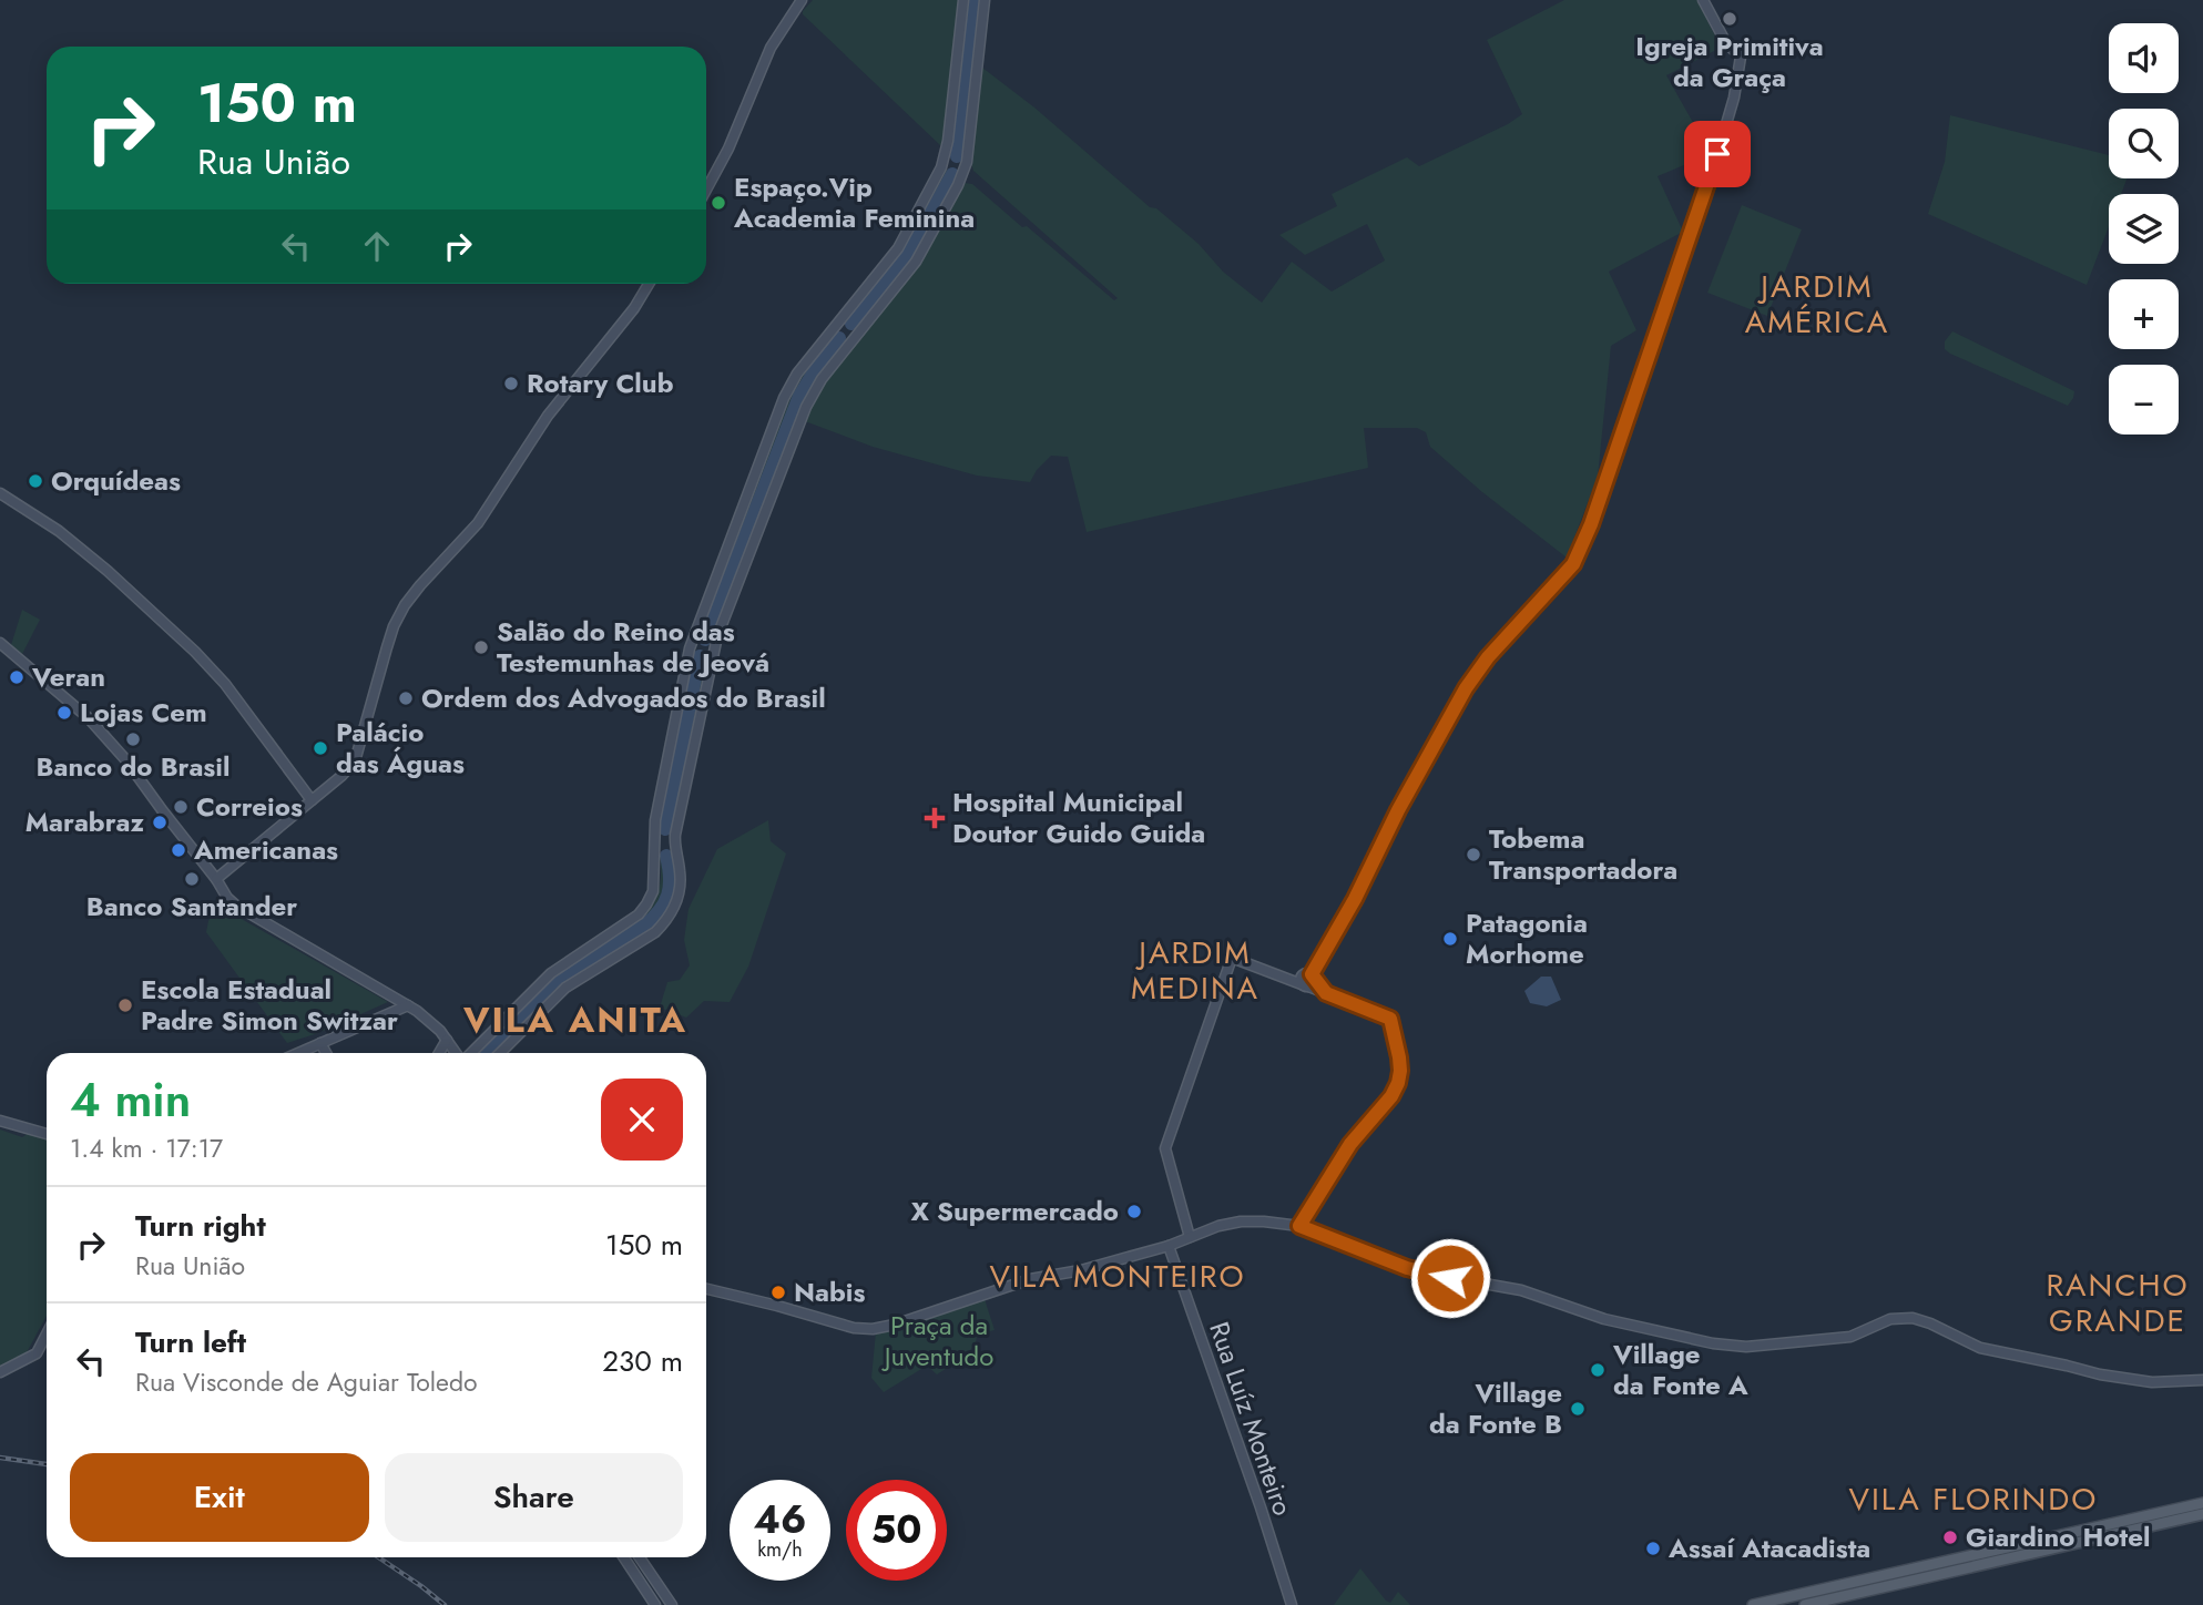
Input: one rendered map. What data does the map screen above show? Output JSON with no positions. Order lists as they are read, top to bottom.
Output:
{
  "streets": {
    "street": ["Rua Luíz Monteiro"]
  },
  "districts": [
    "JARDIM AMÉRICA",
    "JARDIM MEDINA",
    "VILA ANITA",
    "VILA MONTEIRO",
    "RANCHO GRANDE",
    "VILA FLORINDO"
  ],
  "parks": ["Praça da Juventudo"],
  "places": {
    "other": [
      "Igreja Primitiva da Graça",
      "Espaço.Vip Academia Feminina",
      "Rotary Club",
      "Orquídeas",
      "Salão do Reino das Testemunhas de Jeová",
      "Veran",
      "Ordem dos Advogados do Brasil",
      "Lojas Cem",
      "Banco do Brasil",
      "Palácio das Águas",
      "Correios",
      "Marabraz",
      "Americanas",
      "Tobema Transportadora",
      "Banco Santander",
      "Patagonia Morhome",
      "Escola Estadual Padre Simon Switzar",
      "X Supermercado",
      "Nabis",
      "Village da Fonte A",
      "Village da Fonte B",
      "Giardino Hotel",
      "Assaí Atacadista"
    ],
    "health": ["Hospital Municipal Doutor Guido Guida"]
  },
  "page": {
    "map_buttons": ["+", "−"],
    "turn": ["150 m", "Rua União"],
    "heading": ["4 min", "1.4 km · 17:17"],
    "list": [
      {
        "name": "Turn right",
        "note": "Rua União",
        "value": "150 m"
      },
      {
        "name": "Turn left",
        "note": "Rua Visconde de Aguiar Toledo",
        "value": "230 m"
      }
    ],
    "buttons": ["Exit", "Share"],
    "speed": "46 km/h",
    "limit": "50"
  }
}
